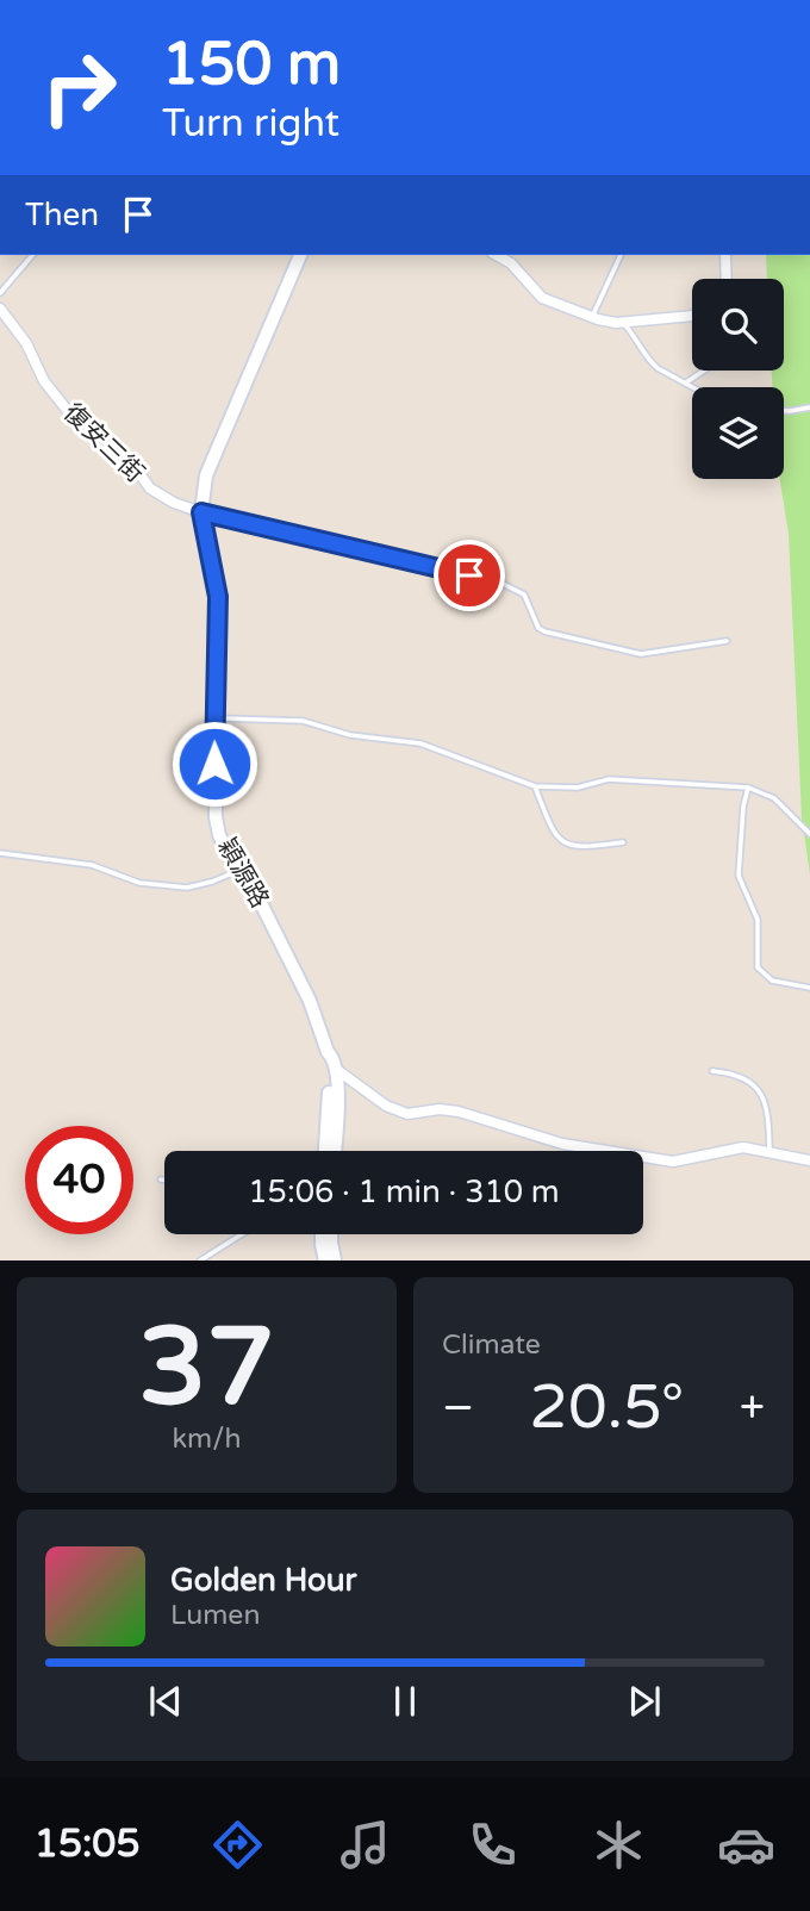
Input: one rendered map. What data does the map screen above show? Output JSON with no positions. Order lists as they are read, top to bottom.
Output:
{
  "streets": {
    "street": ["復安三街", "穎源路"]
  },
  "crossings": [
    ["復安三街", "穎源路"]
  ],
  "page": {
    "turn": ["150 m", "Turn right"],
    "then": "Then",
    "limit": "40",
    "trip": "15:06 · 1 min · 310 m",
    "tile": [
      ["37", "km/h"],
      "Climate"
    ],
    "heat": ["−", "20.5°", "+"],
    "song": ["Golden Hour", "Lumen"],
    "tabs": "15:05"
  }
}
